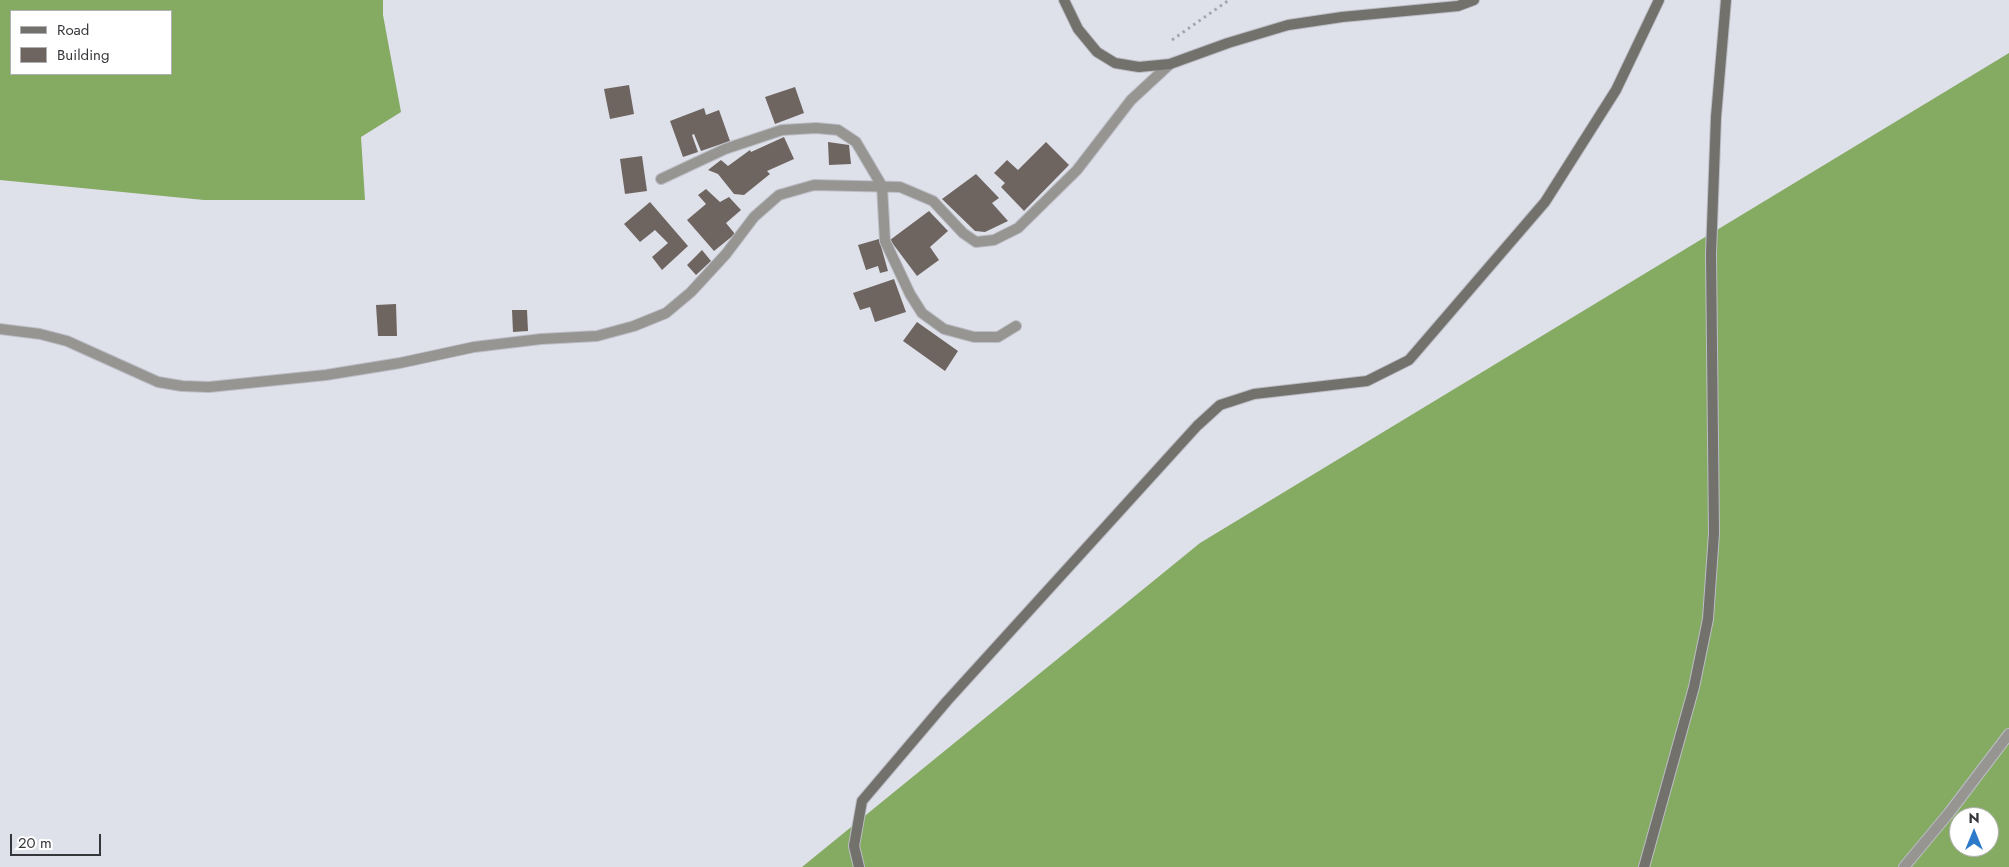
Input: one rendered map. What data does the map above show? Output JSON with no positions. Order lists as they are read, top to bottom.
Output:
{
  "legend": ["Road", "Building"],
  "scale_bar": "20 m",
  "north": "top"
}
